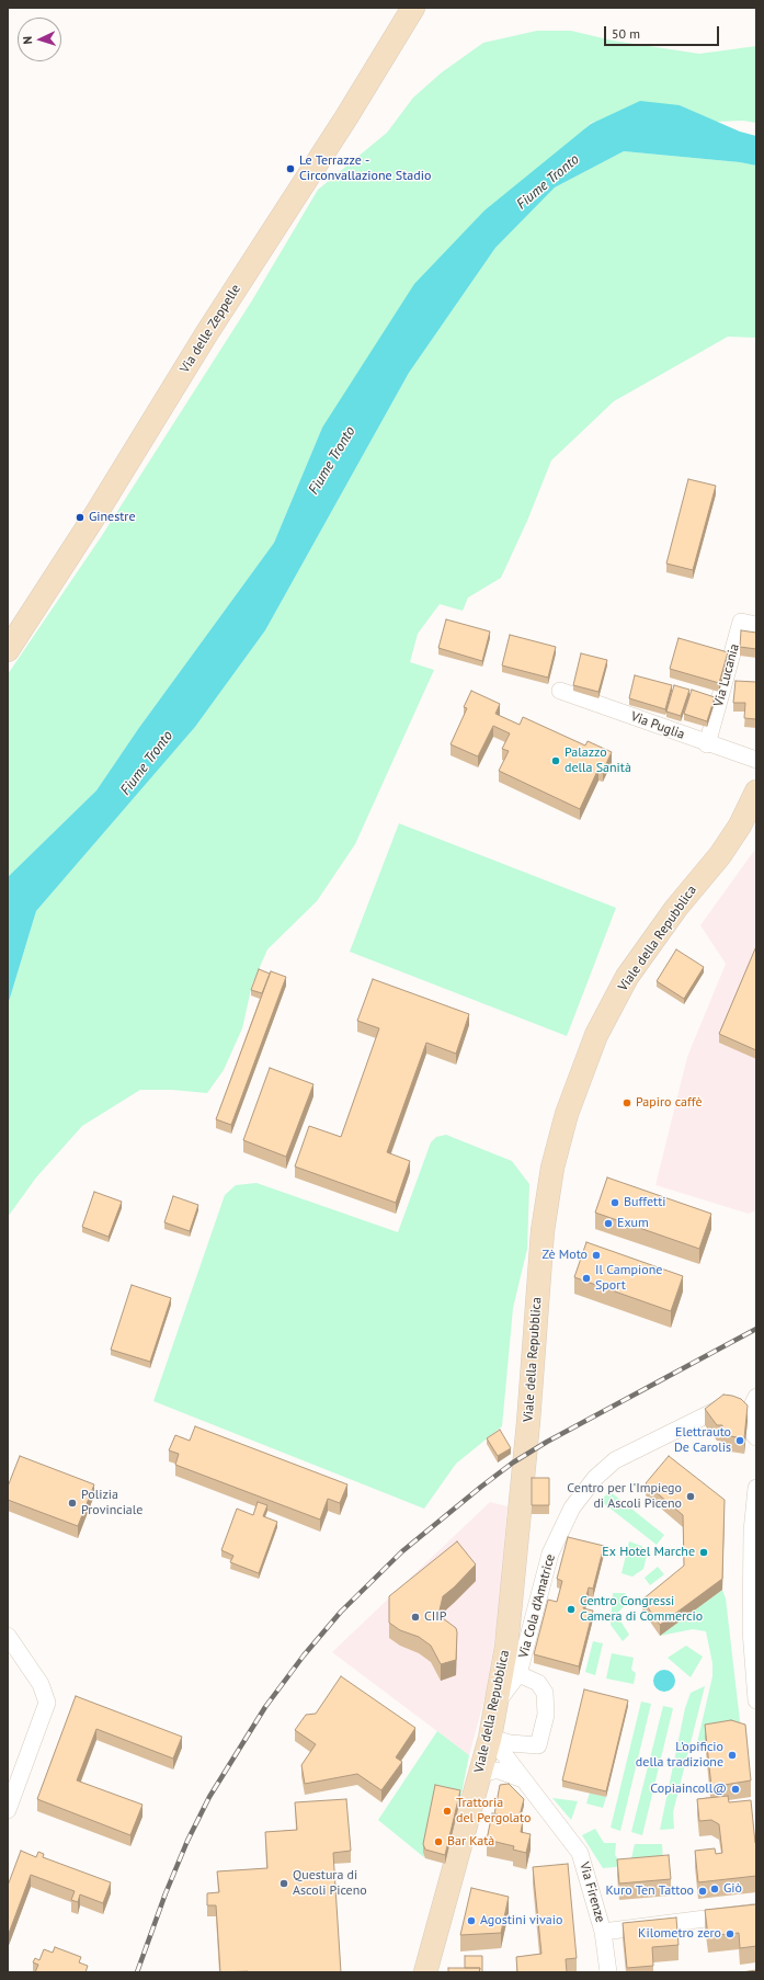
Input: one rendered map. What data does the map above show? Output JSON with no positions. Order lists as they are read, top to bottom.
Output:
{
  "streets": {
    "street": [
      "Via delle Zeppelle",
      "Via Lucania",
      "Via Puglia",
      "Viale della Repubblica",
      "Via Cola d'Amatrice",
      "Via Firenze"
    ]
  },
  "crossings": [
    ["Via Lucania", "Via Puglia"],
    ["Viale della Repubblica", "Via Cola d'Amatrice"],
    ["Viale della Repubblica", "Via Firenze"]
  ],
  "water": ["Fiume Tronto"],
  "places": [
    "Le Terrazze - Circonvallazione Stadio",
    "Ginestre",
    "Palazzo della Sanità",
    "Papiro caffè",
    "Buffetti",
    "Exum",
    "Zè Moto",
    "Il Campione Sport",
    "Elettrauto De Carolis",
    "Centro per l'Impiego di Ascoli Piceno",
    "Polizia Provinciale",
    "Ex Hotel Marche",
    "Centro Congressi Camera di Commercio",
    "CIIP",
    "L'opificio della tradizione",
    "Copiaincoll@",
    "Trattoria del Pergolato",
    "Bar Katà",
    "Questura di Ascoli Piceno",
    "Giò",
    "Kuro Ten Tattoo",
    "Agostini vivaio",
    "Kilometro zero"
  ],
  "scale_bar": "50 m",
  "north": "left"
}
